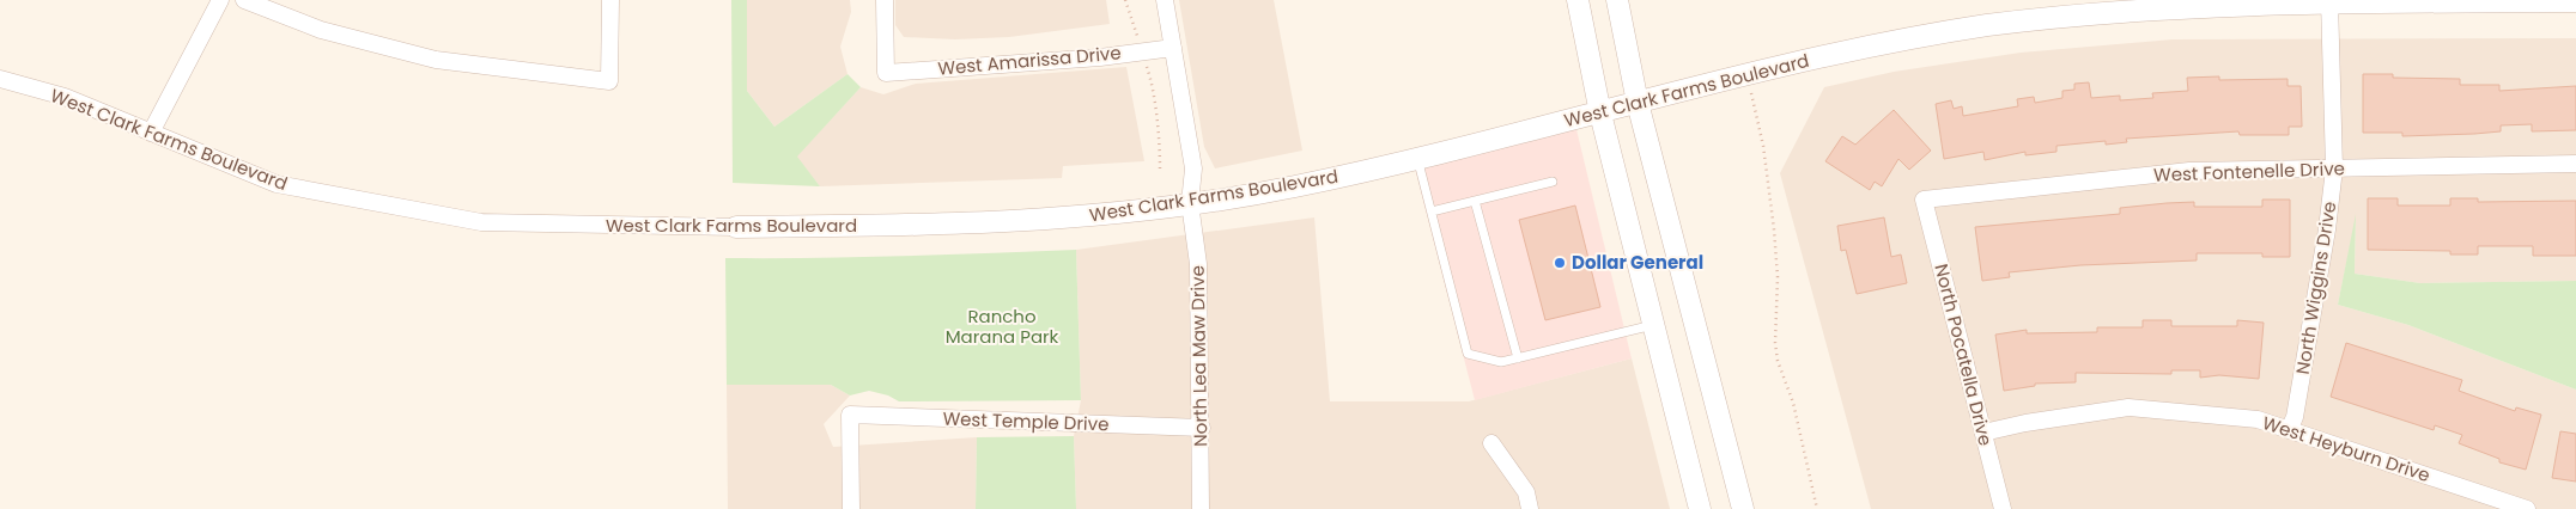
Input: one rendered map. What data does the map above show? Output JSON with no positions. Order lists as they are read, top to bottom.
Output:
{
  "streets": {
    "street": [
      "West Amarissa Drive",
      "West Clark Farms Boulevard",
      "West Fontenelle Drive",
      "North Wiggins Drive",
      "North Pocatella Drive",
      "North Lea Maw Drive",
      "West Temple Drive",
      "West Heyburn Drive"
    ]
  },
  "crossings": [
    ["West Amarissa Drive", "North Lea Maw Drive"],
    ["West Clark Farms Boulevard", "North Wiggins Drive"],
    ["West Clark Farms Boulevard", "North Lea Maw Drive"],
    ["West Fontenelle Drive", "North Wiggins Drive"],
    ["West Fontenelle Drive", "North Pocatella Drive"],
    ["North Wiggins Drive", "West Heyburn Drive"],
    ["North Pocatella Drive", "West Heyburn Drive"],
    ["North Lea Maw Drive", "West Temple Drive"]
  ],
  "parks": ["Rancho Marana Park"],
  "places": ["Dollar General"]
}
